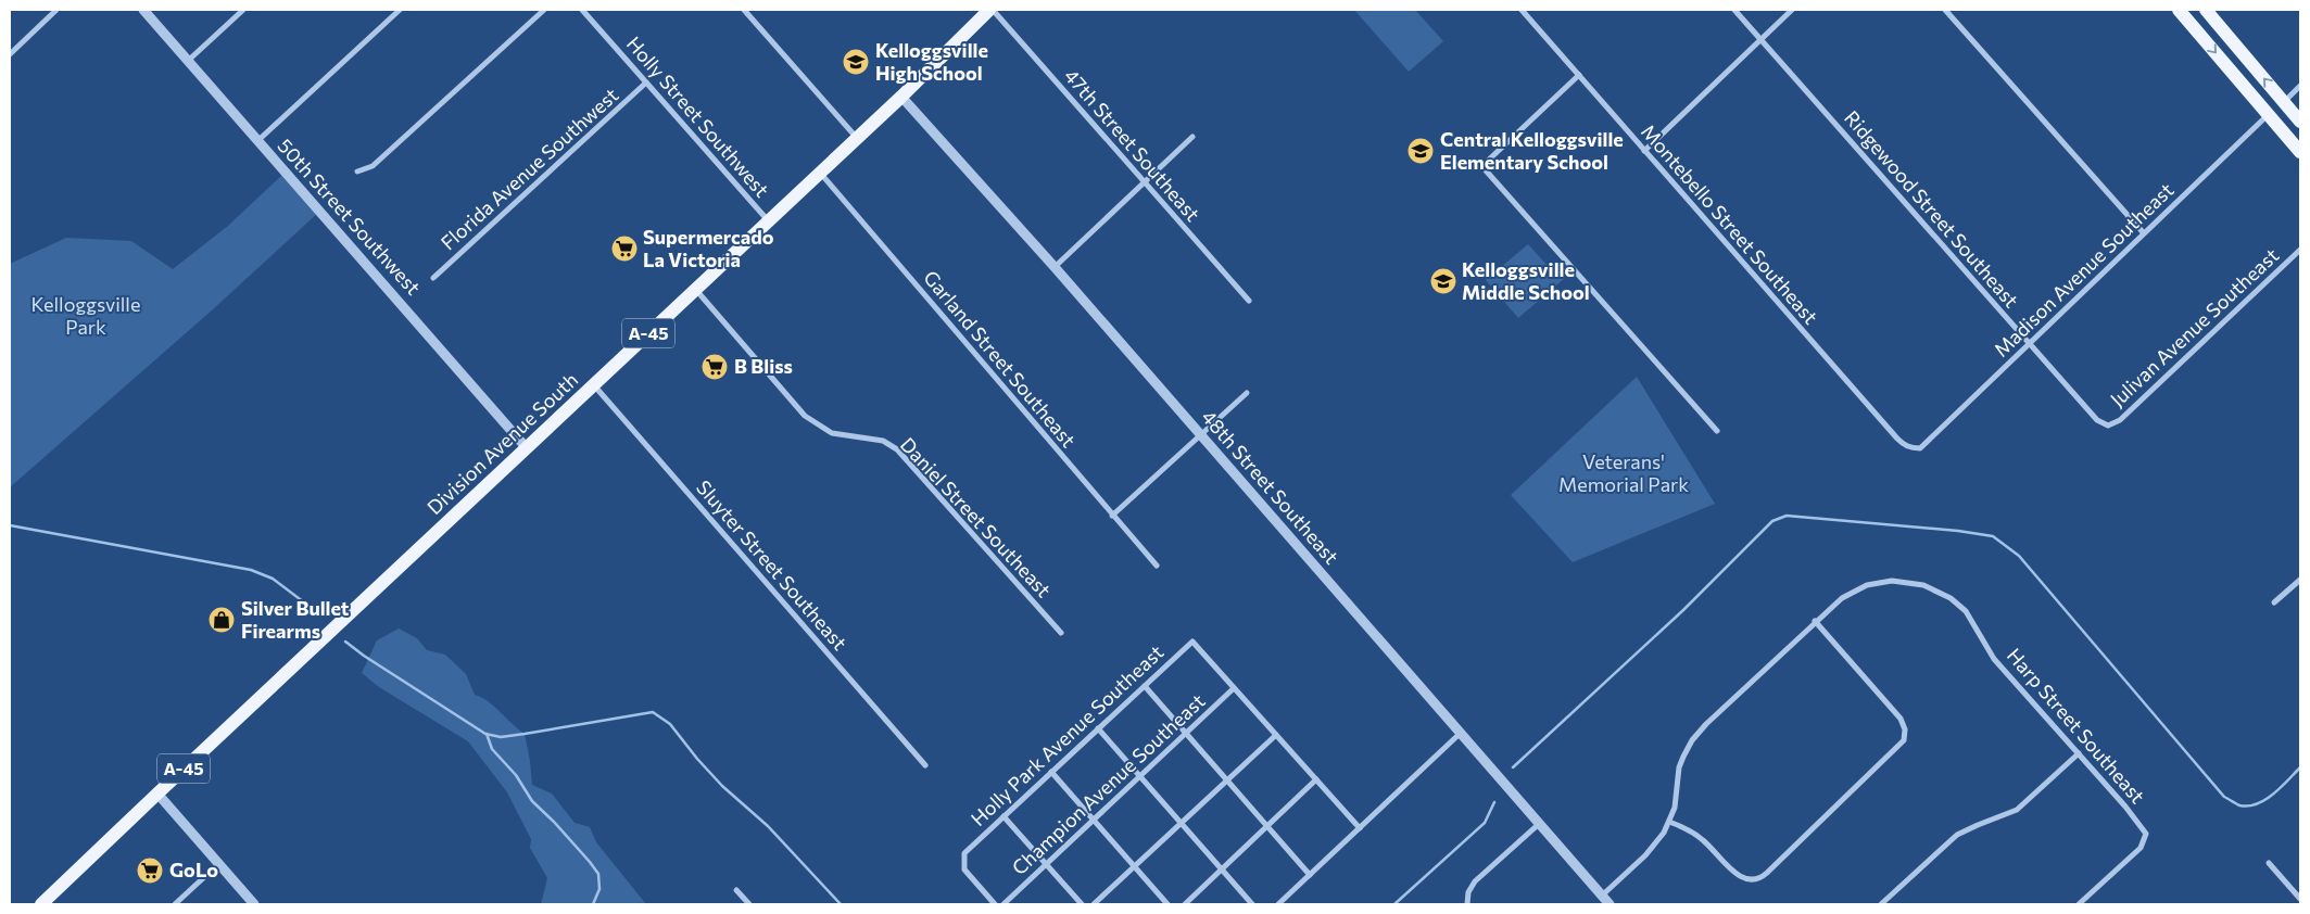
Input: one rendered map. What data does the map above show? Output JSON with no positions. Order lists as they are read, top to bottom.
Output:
{
  "streets": {
    "main road": ["A-45", "Division Avenue South"],
    "street": [
      "Holly Street Southwest",
      "47th Street Southeast",
      "Florida Avenue Southwest",
      "Ridgewood Street Southeast",
      "50th Street Southwest",
      "Montebello Street Southeast",
      "Madison Avenue Southeast",
      "Julivan Avenue Southeast",
      "Garland Street Southeast",
      "48th Street Southeast",
      "Daniel Street Southeast",
      "Sluyter Street Southeast",
      "Harp Street Southeast",
      "Holly Park Avenue Southeast",
      "Champion Avenue Southeast"
    ]
  },
  "crossings": [
    ["Holly Street Southwest", "Florida Avenue Southwest"],
    ["Holly Street Southwest", "Division Avenue South"],
    ["47th Street Southeast", "Division Avenue South"],
    ["Ridgewood Street Southeast", "Madison Avenue Southeast"],
    ["Ridgewood Street Southeast", "Julivan Avenue Southeast"],
    ["50th Street Southwest", "Division Avenue South"],
    ["Montebello Street Southeast", "Madison Avenue Southeast"],
    ["Garland Street Southeast", "Division Avenue South"],
    ["Division Avenue South", "48th Street Southeast"],
    ["Division Avenue South", "Daniel Street Southeast"],
    ["Division Avenue South", "Sluyter Street Southeast"],
    ["Holly Park Avenue Southeast", "Champion Avenue Southeast"]
  ],
  "parks": ["Kelloggsville Park", "Veterans' Memorial Park"],
  "places": {
    "school or university": ["Kelloggsville High School", "Central Kelloggsville Elementary School", "Kelloggsville Middle School"],
    "supermarket": ["Supermercado La Victoria", "B Bliss", "GoLo"],
    "shop": ["Silver Bullet Firearms"]
  }
}
